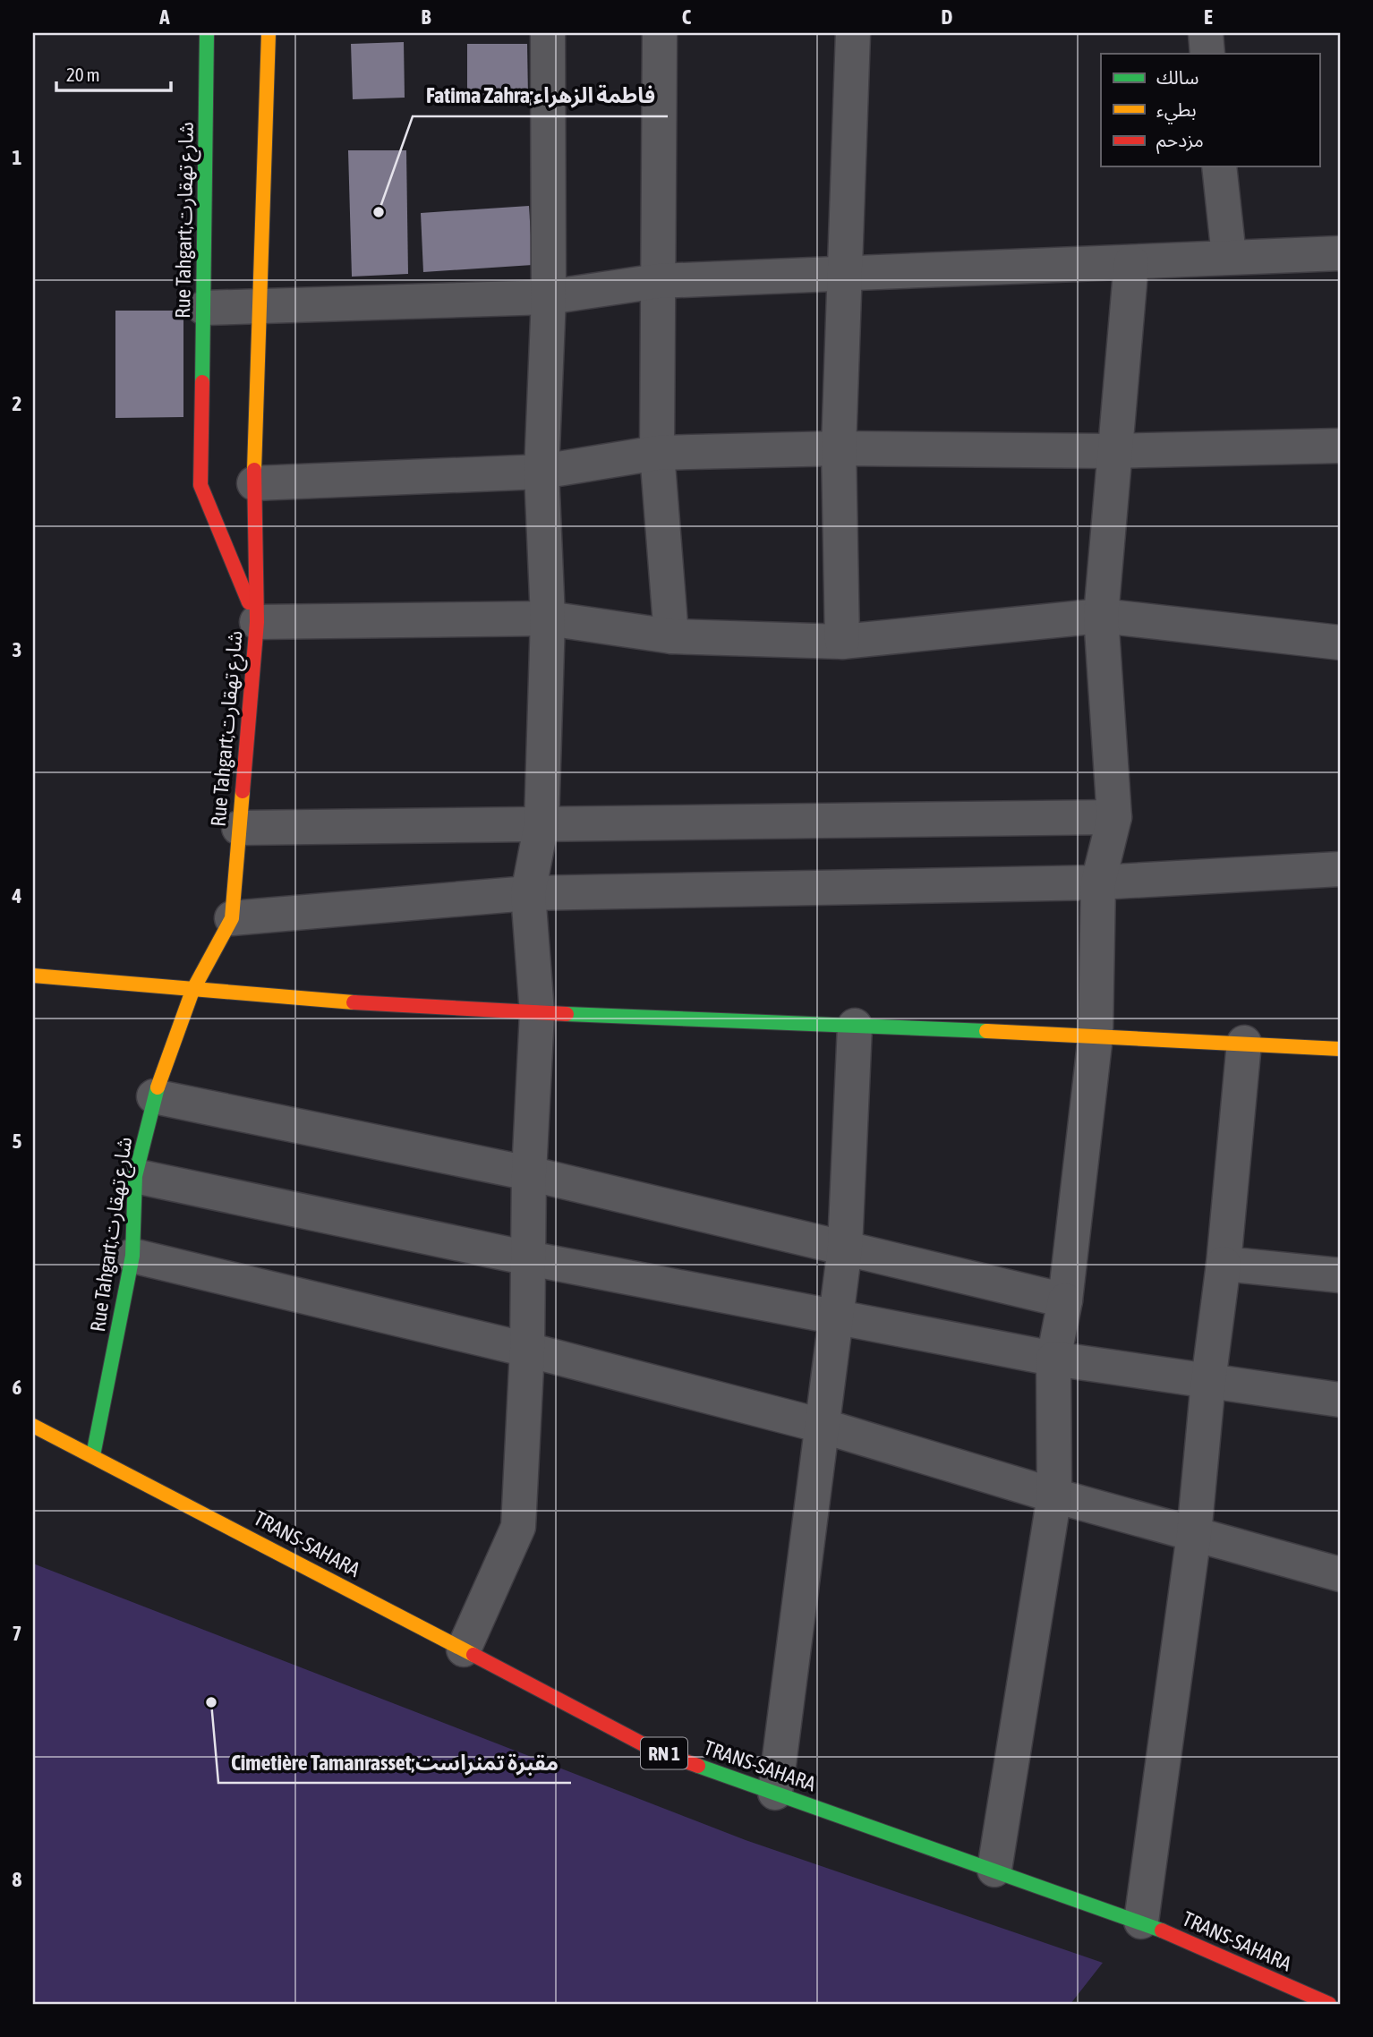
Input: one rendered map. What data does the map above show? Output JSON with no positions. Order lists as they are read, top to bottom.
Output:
{
  "streets": {
    "street": ["Rue Tahgart;شارع تهقارت", "TRANS-SAHARA", "RN 1"]
  },
  "crossings": [
    ["Rue Tahgart;شارع تهقارت", "TRANS-SAHARA"]
  ],
  "places": ["Fatima Zahra;فاطمة الزهراء", "Cimetière Tamanrasset;مقبرة تمنراست"],
  "legend": ["سالك", "بطيء", "مزدحم"],
  "scale_bar": "20 m",
  "grid": {
    "columns": [
      "A",
      "B",
      "C",
      "D",
      "E"
    ],
    "rows": [
      "1",
      "2",
      "3",
      "4",
      "5",
      "6",
      "7",
      "8"
    ]
  }
}
